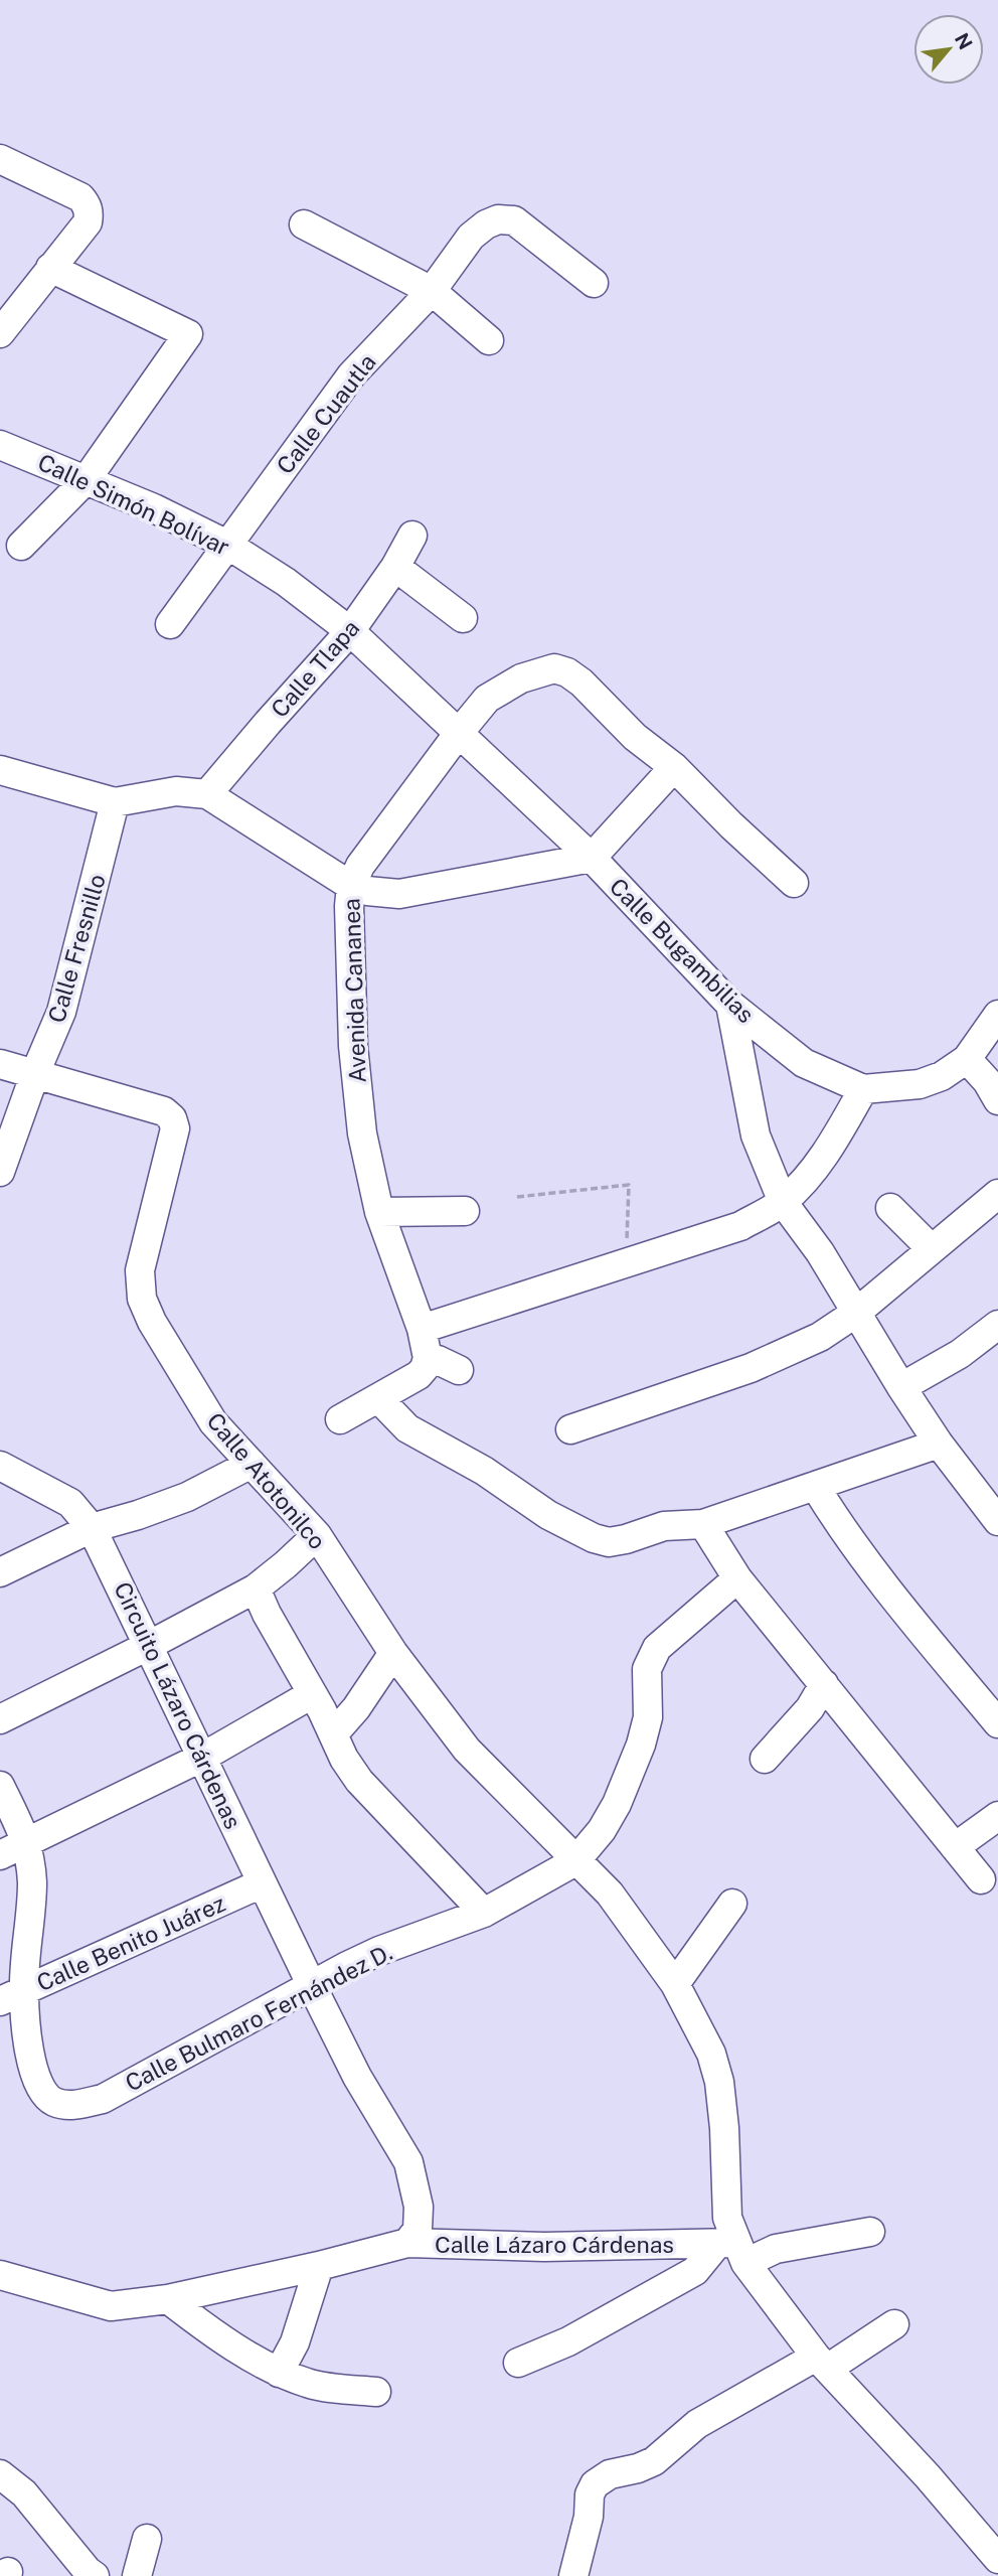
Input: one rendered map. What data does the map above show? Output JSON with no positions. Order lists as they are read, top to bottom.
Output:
{
  "streets": {
    "street": [
      "Calle Cuautla",
      "Calle Simón Bolívar",
      "Calle Tlapa",
      "Calle Fresnillo",
      "Calle Bugambilias",
      "Avenida Cananea",
      "Calle Atotonilco",
      "Circuito Lázaro Cárdenas",
      "Calle Benito Juárez",
      "Calle Bulmaro Fernández D.",
      "Calle Lázaro Cárdenas"
    ]
  },
  "crossings": [
    ["Calle Cuautla", "Calle Simón Bolívar"],
    ["Calle Simón Bolívar", "Calle Tlapa"],
    ["Calle Simón Bolívar", "Calle Bugambilias"],
    ["Calle Simón Bolívar", "Avenida Cananea"],
    ["Calle Fresnillo", "Calle Atotonilco"],
    ["Calle Bugambilias", "Avenida Cananea"],
    ["Calle Atotonilco", "Calle Bulmaro Fernández D."],
    ["Calle Atotonilco", "Calle Lázaro Cárdenas"],
    ["Circuito Lázaro Cárdenas", "Calle Benito Juárez"],
    ["Circuito Lázaro Cárdenas", "Calle Bulmaro Fernández D."],
    ["Circuito Lázaro Cárdenas", "Calle Lázaro Cárdenas"],
    ["Calle Benito Juárez", "Calle Bulmaro Fernández D."],
    ["Calle Bulmaro Fernández D.", "Calle Lázaro Cárdenas"]
  ],
  "north": "top right"
}
